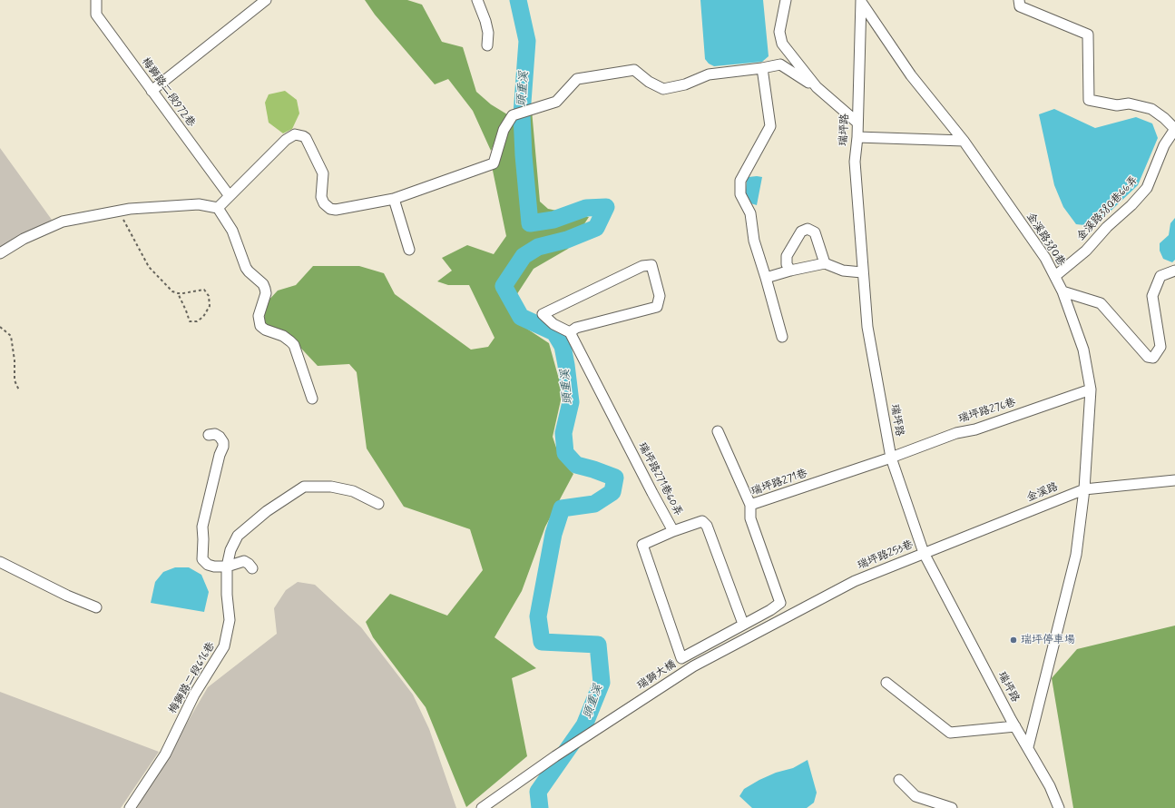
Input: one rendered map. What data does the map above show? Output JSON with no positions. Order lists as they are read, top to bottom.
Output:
{
  "streets": {
    "street": [
      "梅獅路二段972巷",
      "瑞坪路",
      "金溪路380巷66弄",
      "金溪路380巷",
      "瑞坪路276巷",
      "瑞坪路271巷60弄",
      "瑞坪路271巷",
      "金溪路",
      "瑞坪路253巷",
      "瑞獅大橋",
      "梅獅路二段616巷"
    ]
  },
  "crossings": [
    ["瑞坪路", "金溪路380巷"],
    ["瑞坪路", "瑞坪路276巷"],
    ["瑞坪路", "瑞坪路271巷"],
    ["瑞坪路", "金溪路"],
    ["瑞坪路", "瑞坪路253巷"],
    ["金溪路380巷66弄", "金溪路380巷"],
    ["金溪路380巷", "瑞坪路276巷"],
    ["金溪路380巷", "金溪路"],
    ["瑞坪路276巷", "瑞坪路271巷"],
    ["瑞坪路271巷60弄", "瑞坪路271巷"],
    ["金溪路", "瑞坪路253巷"],
    ["瑞坪路253巷", "瑞獅大橋"]
  ],
  "water": ["頭重溪"],
  "places": ["瑞坪停車場"]
}
